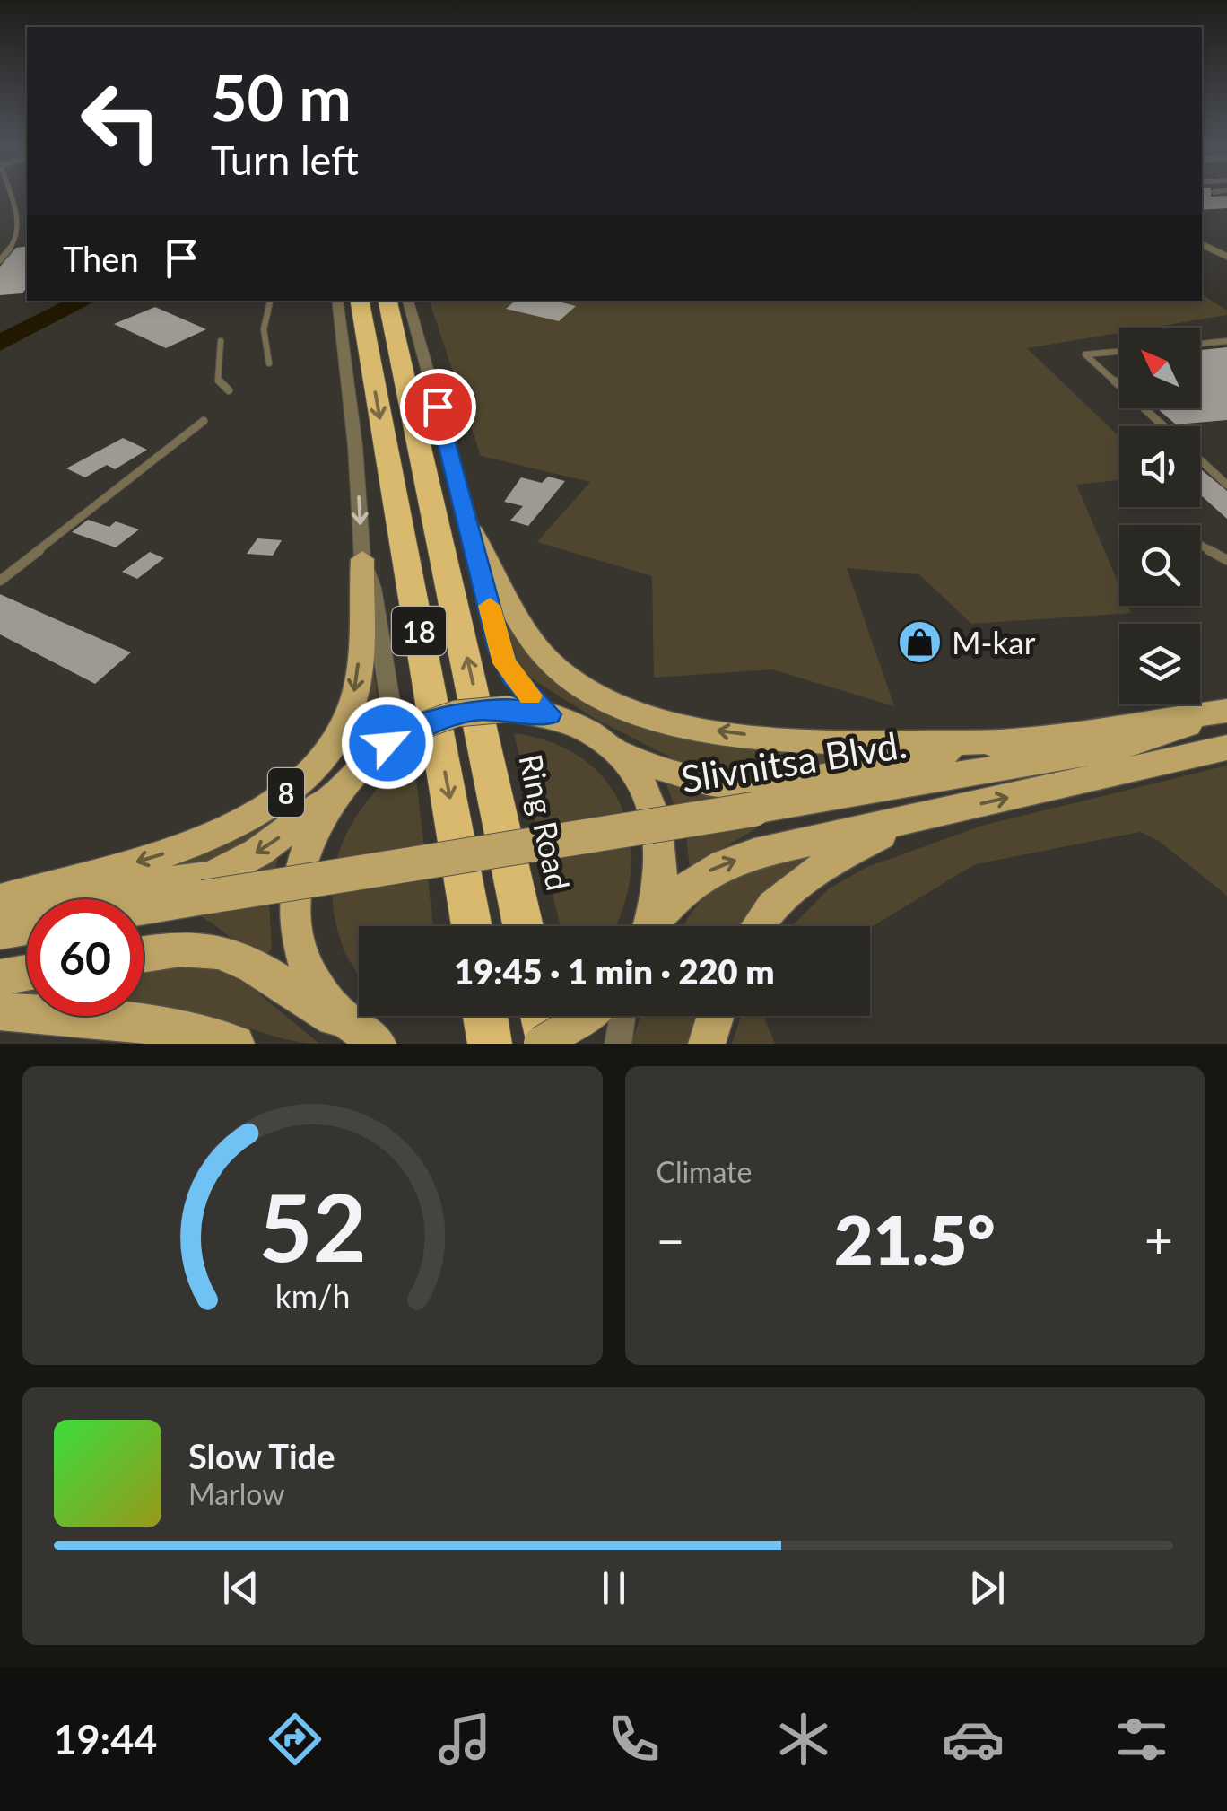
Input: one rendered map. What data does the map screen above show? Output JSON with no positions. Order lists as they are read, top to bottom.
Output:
{
  "streets": {
    "highway": ["18", "Ring Road"],
    "main road": ["Slivnitsa Blvd.", "8"]
  },
  "places": {
    "shop": ["M-kar"]
  },
  "north": "top left",
  "page": {
    "turn": ["50 m", "Turn left"],
    "then": "Then",
    "limit": "60",
    "trip": "19:45 · 1 min · 220 m",
    "tile": "Climate",
    "heat": ["−", "21.5°", "+"],
    "song": ["Slow Tide", "Marlow"],
    "tabs": "19:44",
    "gauge": ["52", "km/h"]
  }
}
